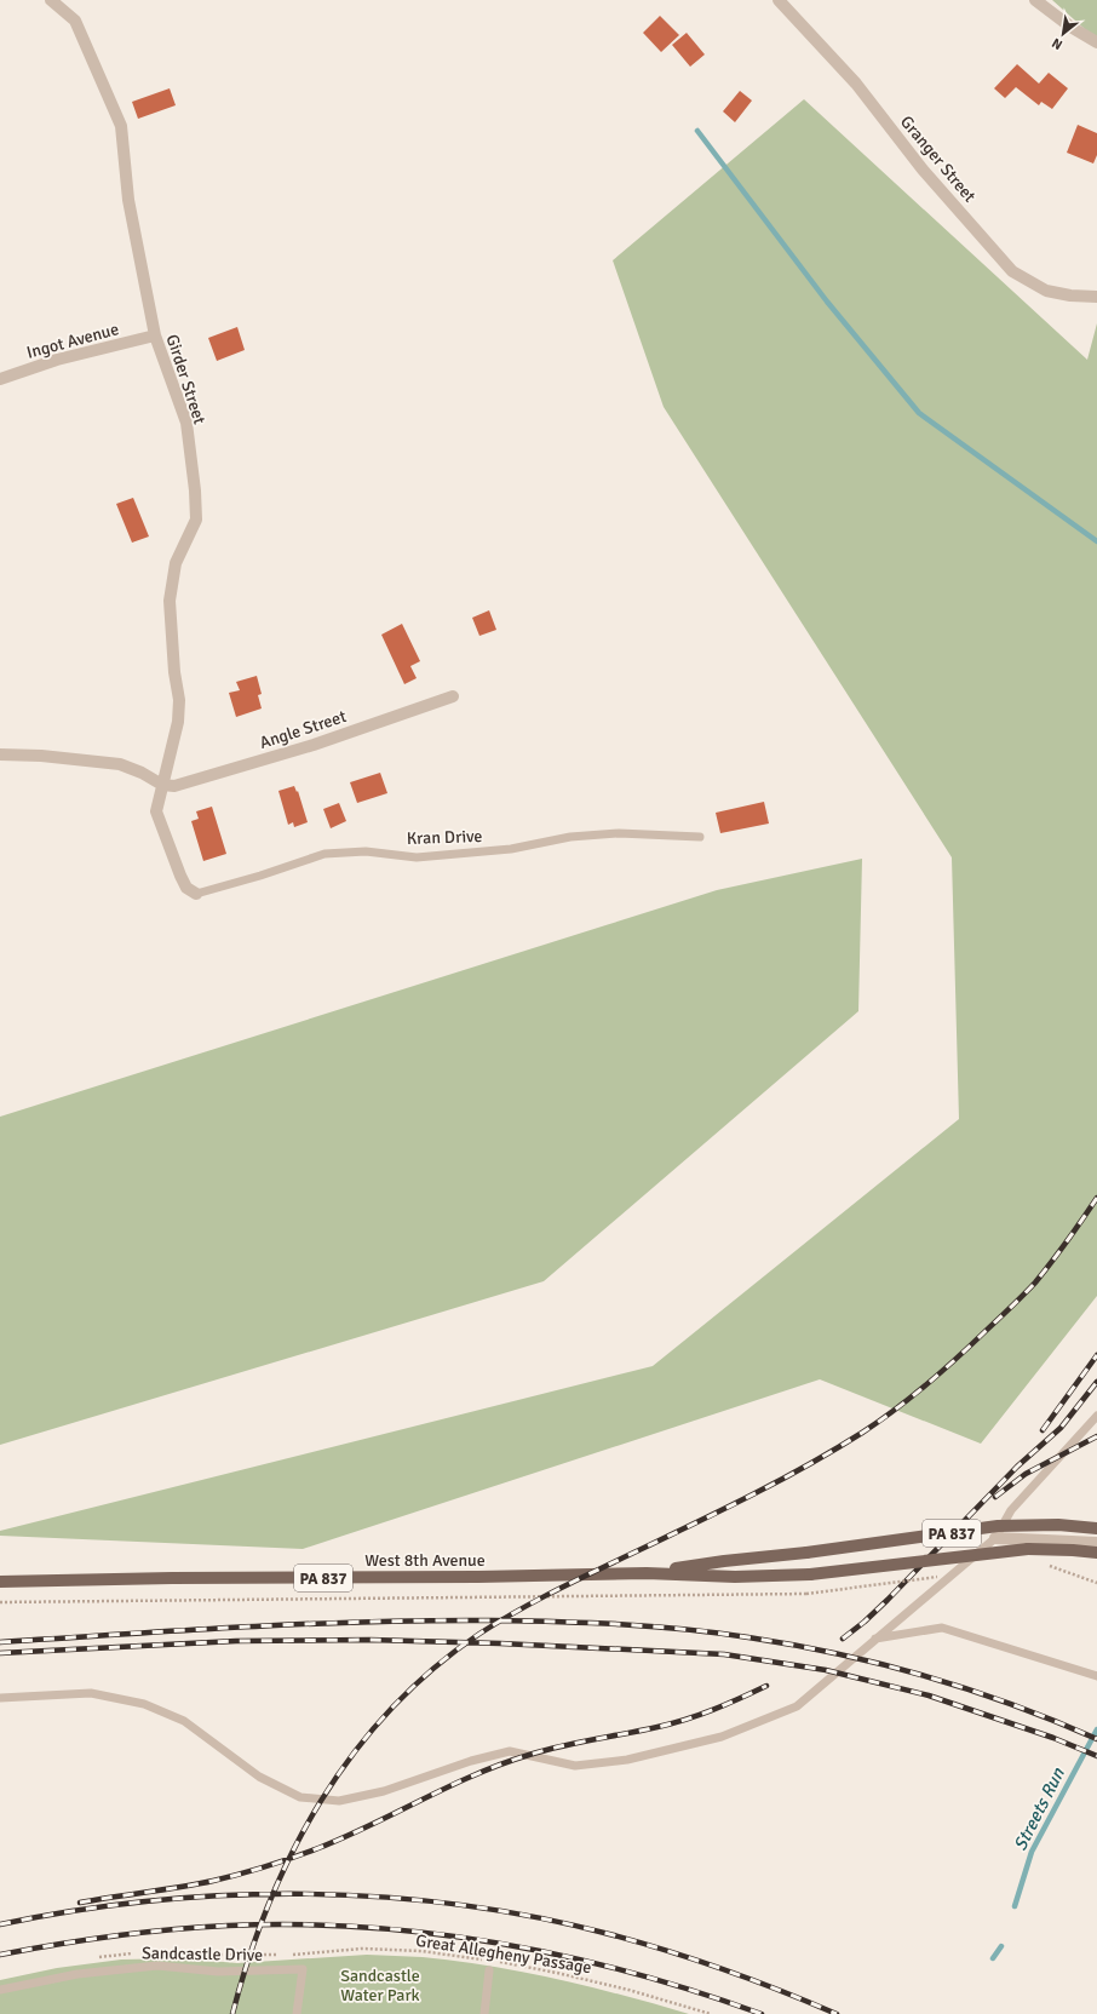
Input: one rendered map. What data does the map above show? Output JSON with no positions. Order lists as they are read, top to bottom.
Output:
{
  "streets": {
    "main road": ["PA 837", "West 8th Avenue"],
    "street": [
      "Granger Street",
      "Ingot Avenue",
      "Girder Street",
      "Angle Street"
    ],
    "lane": ["Kran Drive", "Sandcastle Drive"],
    "path": ["Great Allegheny Passage"]
  },
  "crossings": [
    ["Ingot Avenue", "Girder Street"],
    ["Girder Street", "Angle Street"],
    ["PA 837", "West 8th Avenue"]
  ],
  "water": ["Streets Run"],
  "parks": ["Sandcastle Water Park"],
  "north": "bottom left"
}
